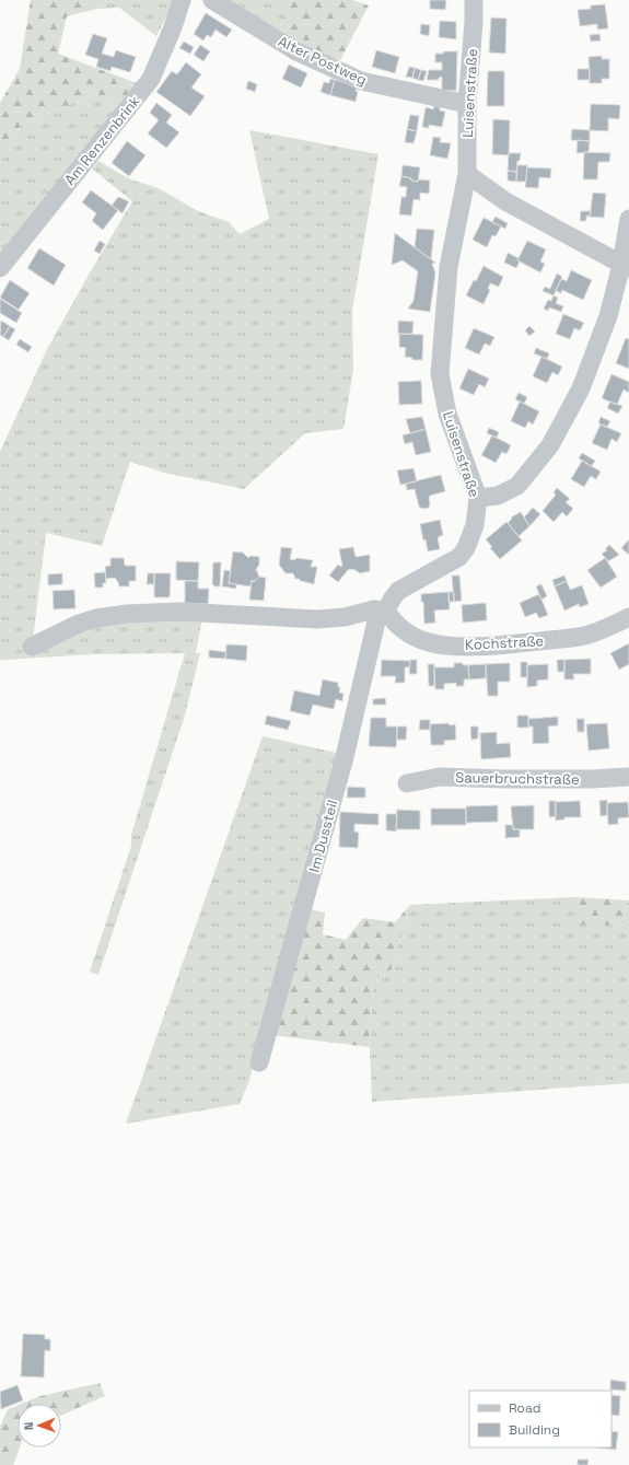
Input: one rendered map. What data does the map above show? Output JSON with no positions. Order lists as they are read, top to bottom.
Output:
{
  "streets": {
    "street": [
      "Alter Postweg",
      "Luisenstraße",
      "Am Renzenbrink",
      "Kochstraße",
      "Sauerbruchstraße",
      "Im Dussteil"
    ]
  },
  "crossings": [
    ["Alter Postweg", "Luisenstraße"],
    ["Luisenstraße", "Kochstraße"],
    ["Luisenstraße", "Im Dussteil"],
    ["Kochstraße", "Im Dussteil"]
  ],
  "legend": ["Road", "Building"],
  "north": "left"
}
